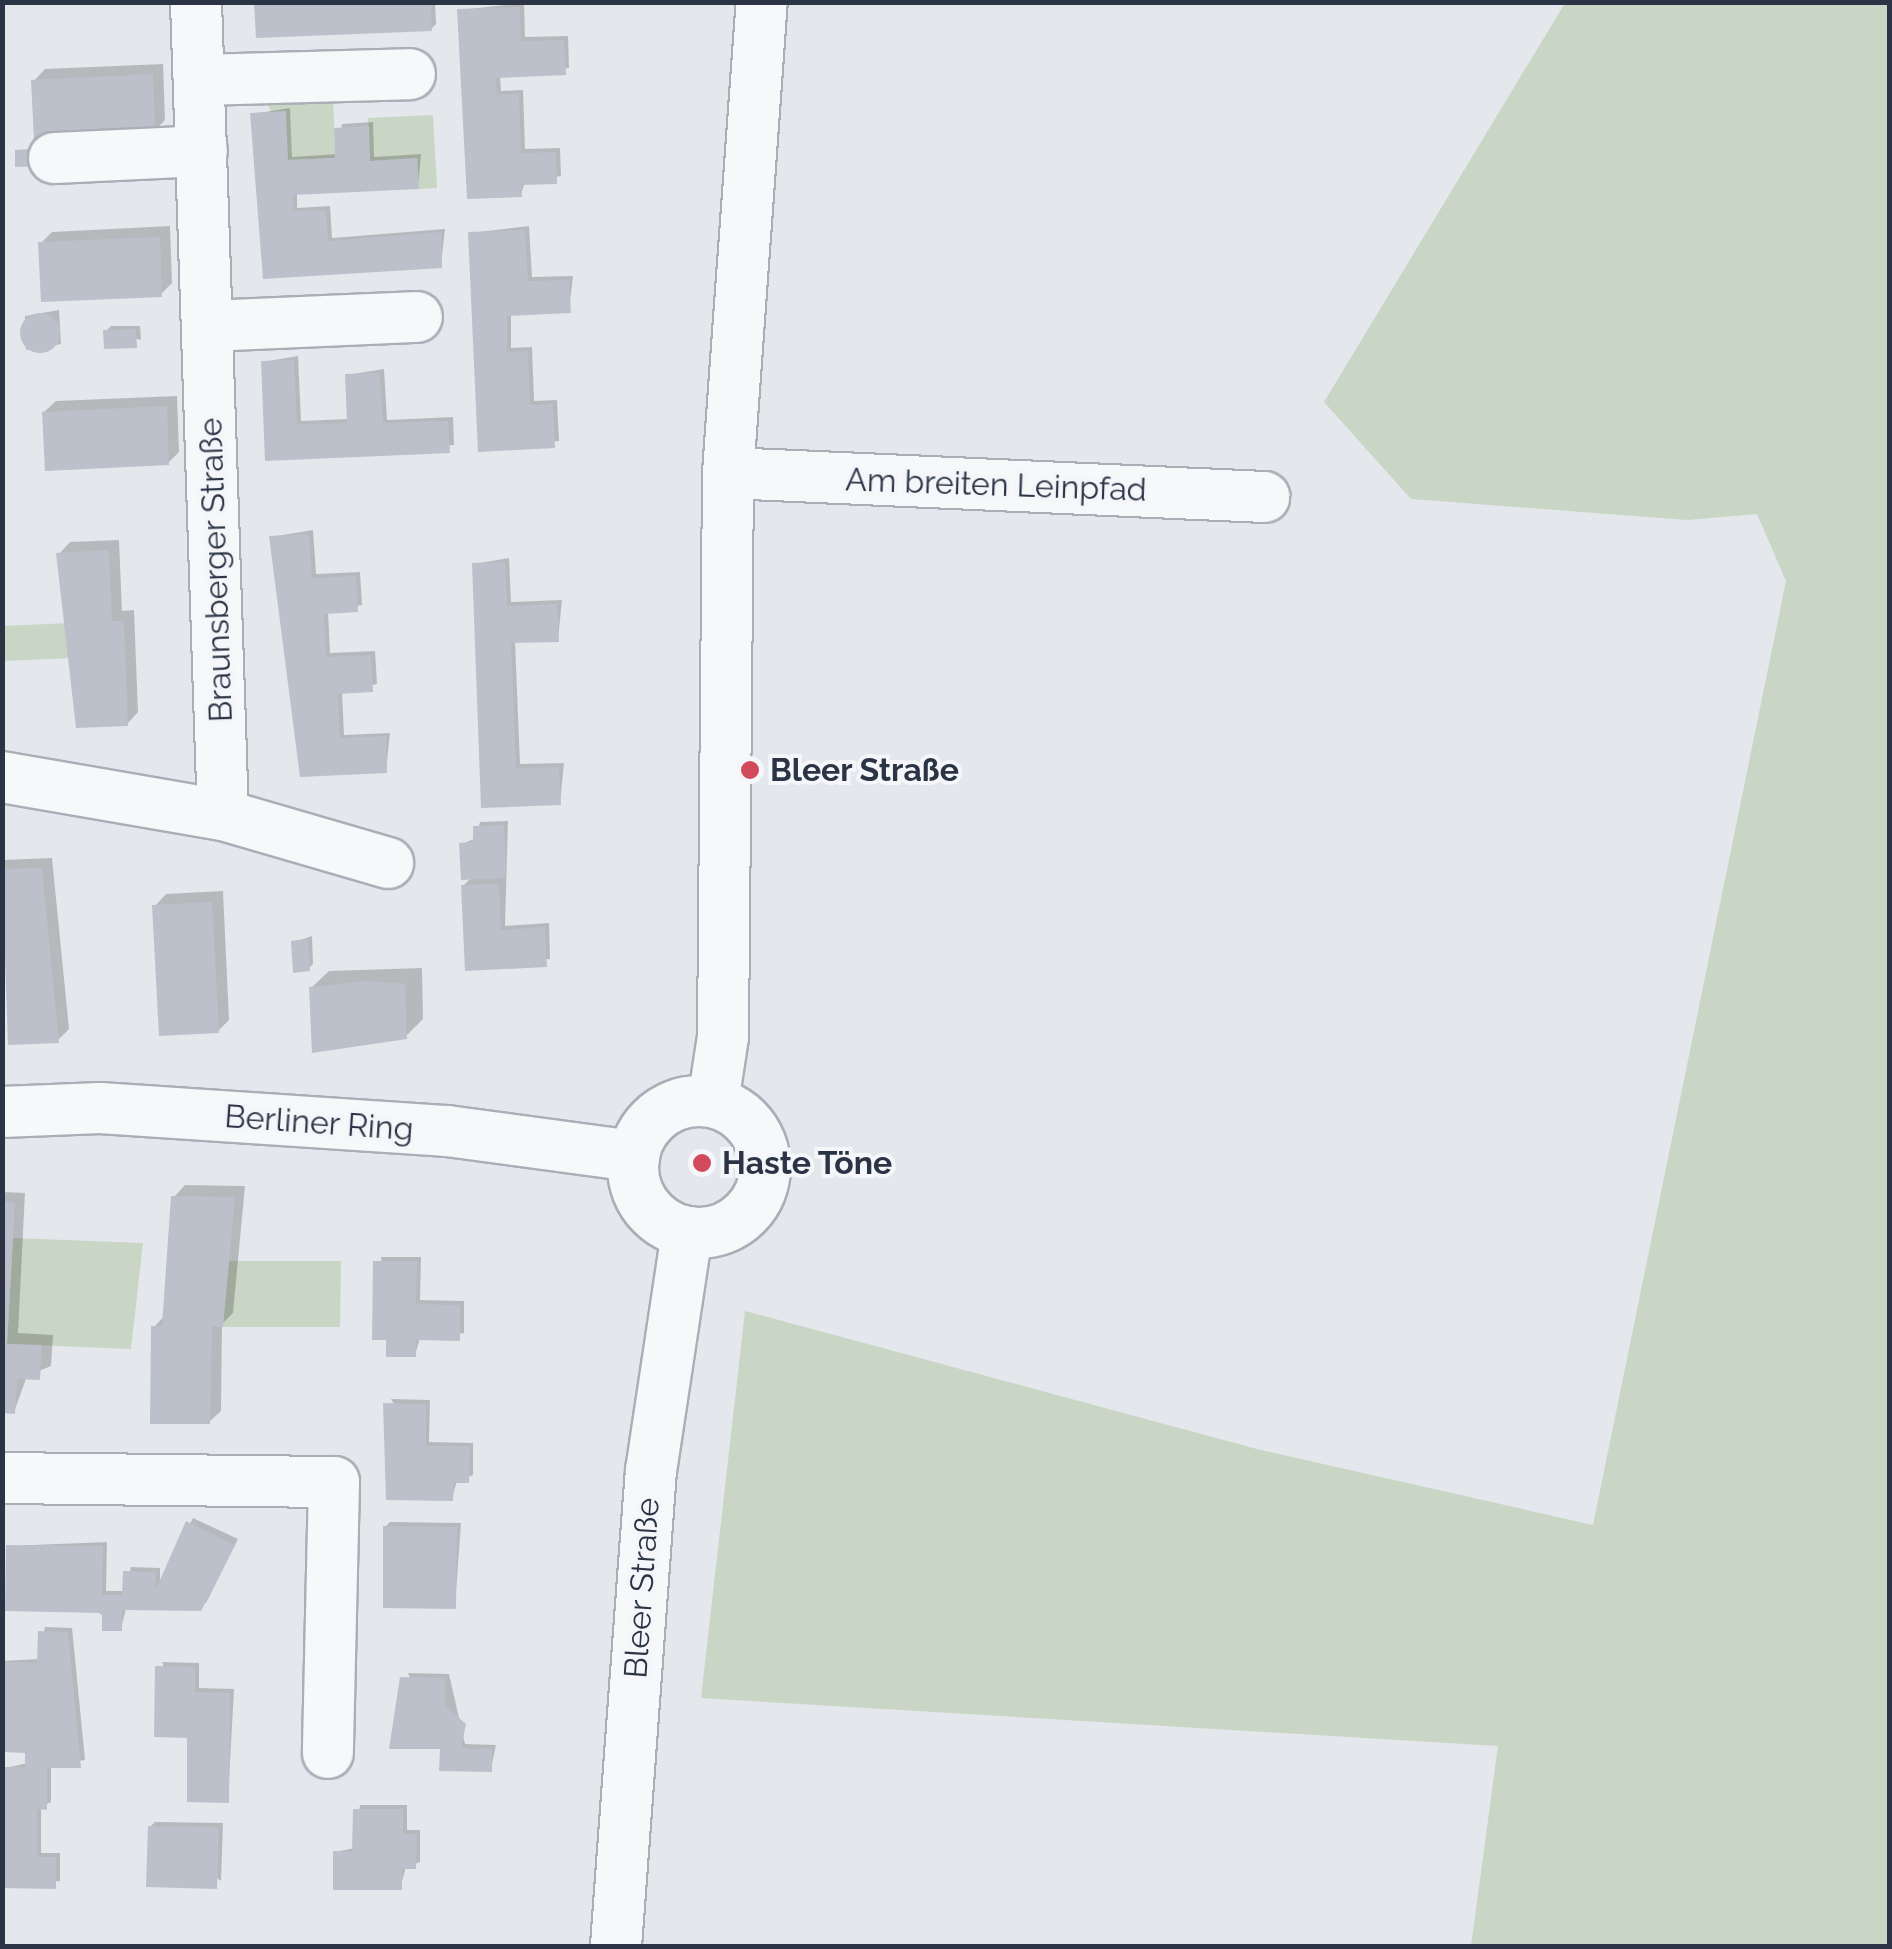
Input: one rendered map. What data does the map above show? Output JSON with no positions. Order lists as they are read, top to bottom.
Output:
{
  "streets": {
    "street": [
      "Am breiten Leinpfad",
      "Braunsberger Straße",
      "Berliner Ring",
      "Bleer Straße"
    ]
  },
  "crossings": [
    ["Berliner Ring", "Bleer Straße"]
  ],
  "places": ["Bleer Straße", "Haste Töne"]
}
